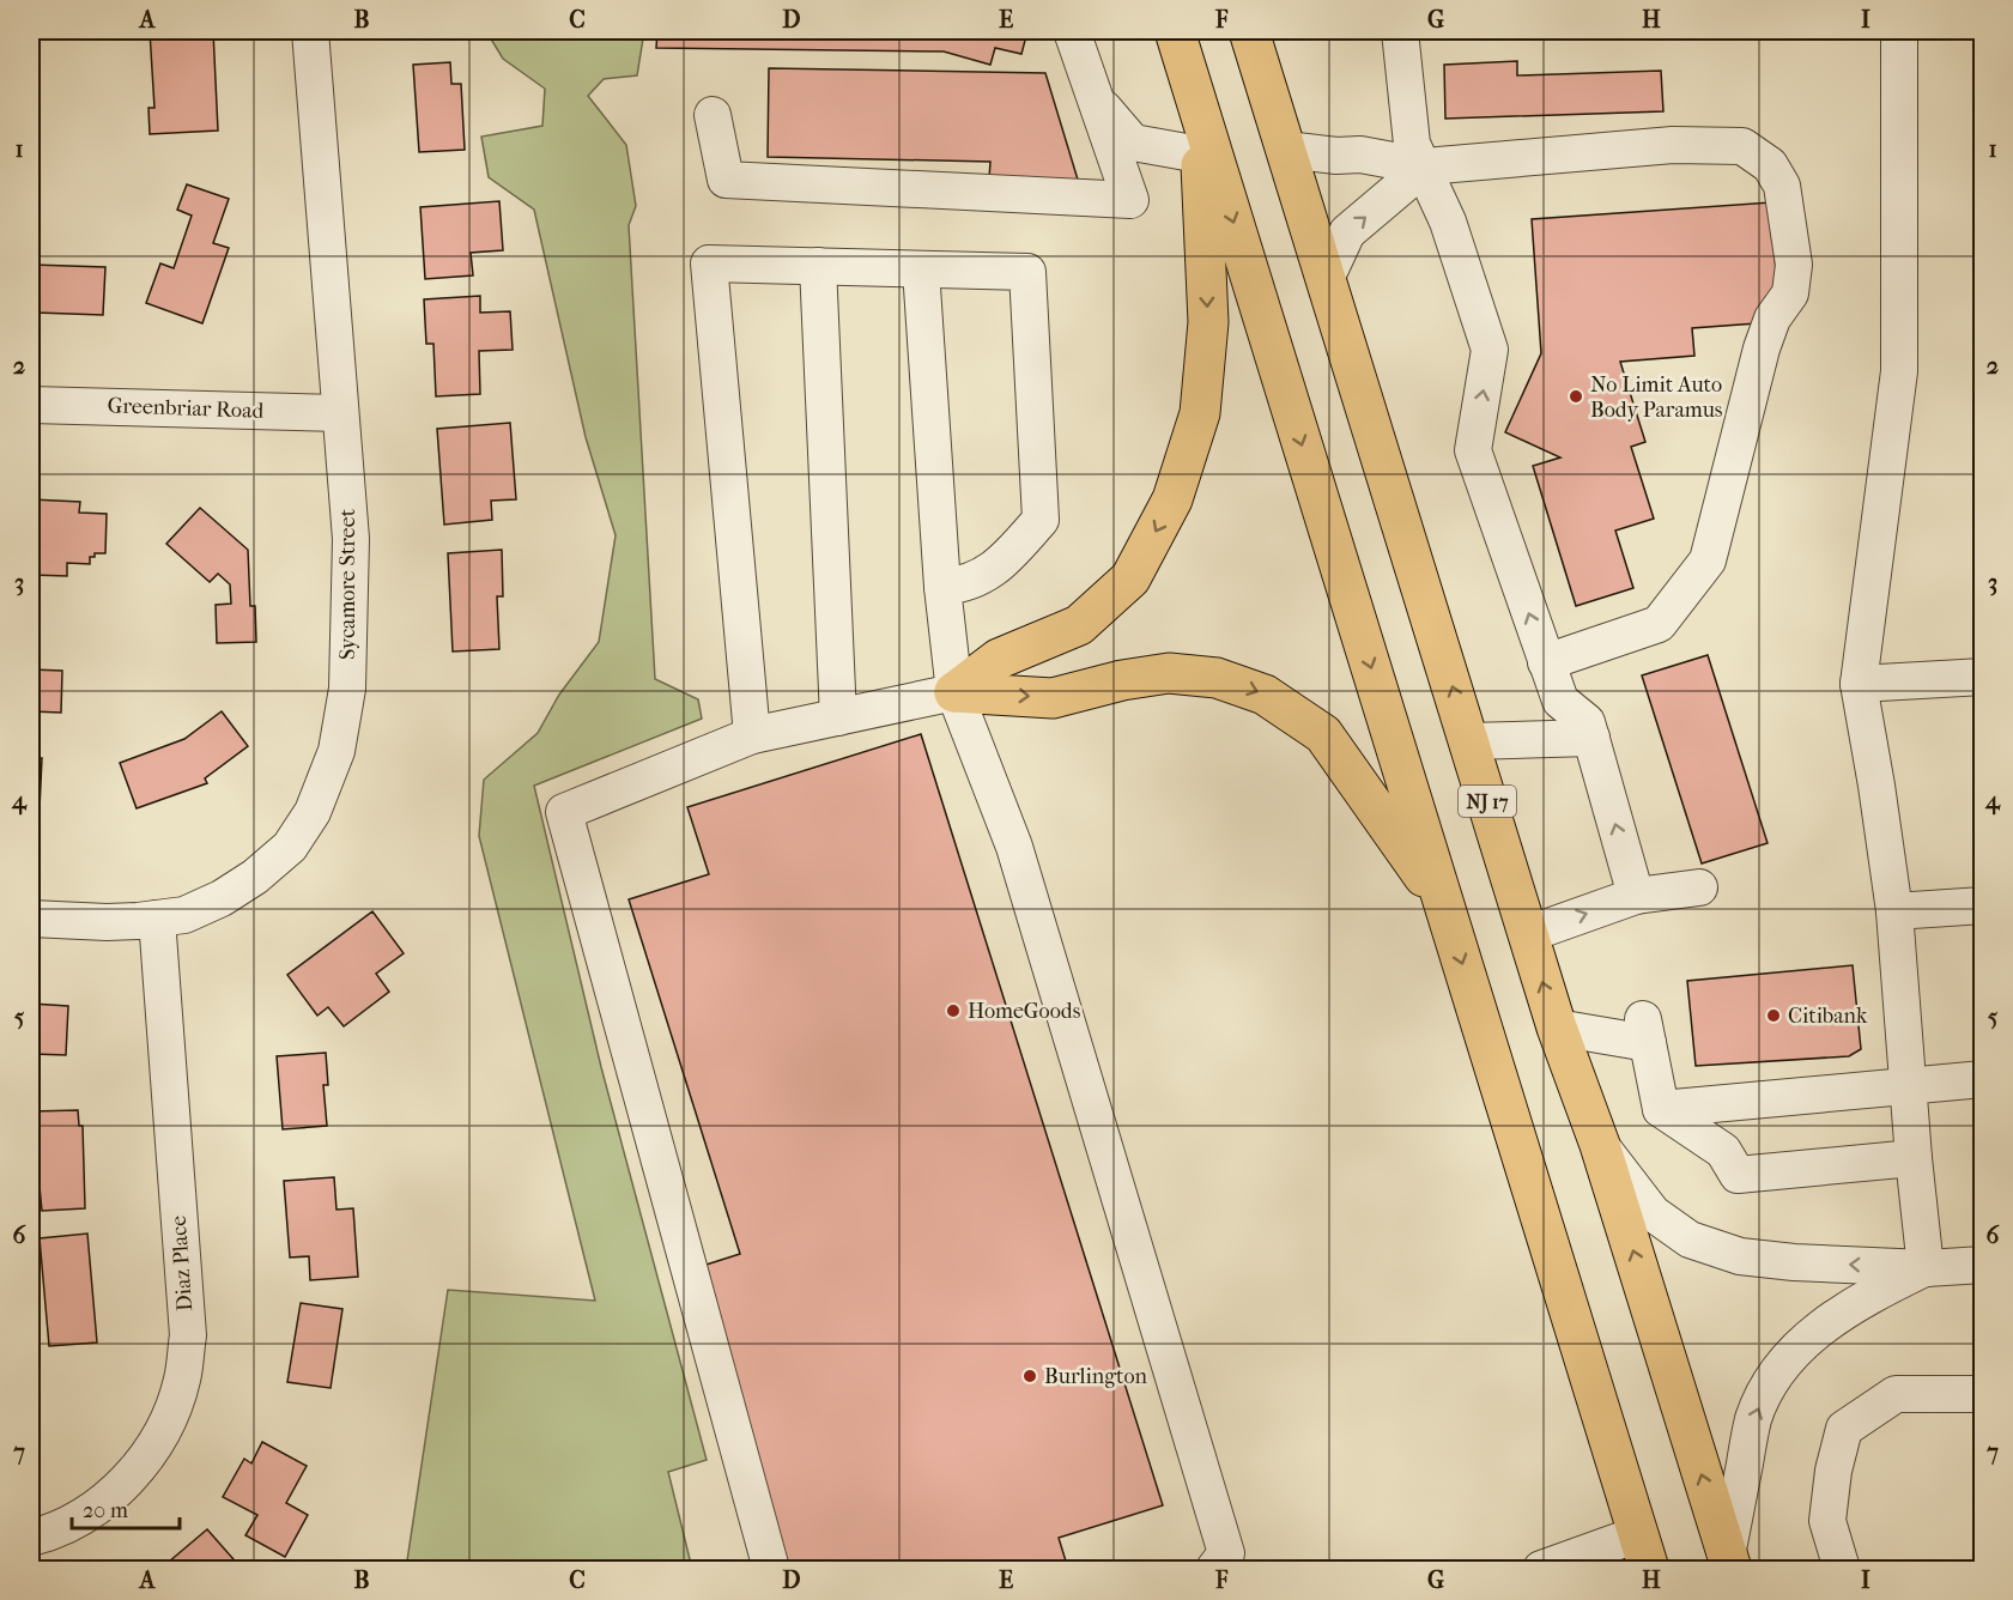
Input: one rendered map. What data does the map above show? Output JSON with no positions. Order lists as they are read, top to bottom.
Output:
{
  "streets": {
    "highway": ["NJ 17"],
    "street": ["Greenbriar Road", "Sycamore Street", "Diaz Place"]
  },
  "crossings": [
    ["Greenbriar Road", "Sycamore Street"],
    ["Sycamore Street", "Diaz Place"]
  ],
  "places": [
    "No Limit Auto Body Paramus",
    "HomeGoods",
    "Citibank",
    "Burlington"
  ],
  "scale_bar": "20 m",
  "grid": {
    "columns": [
      "A",
      "B",
      "C",
      "D",
      "E",
      "F",
      "G",
      "H",
      "I"
    ],
    "rows": [
      "1",
      "2",
      "3",
      "4",
      "5",
      "6",
      "7"
    ]
  }
}
